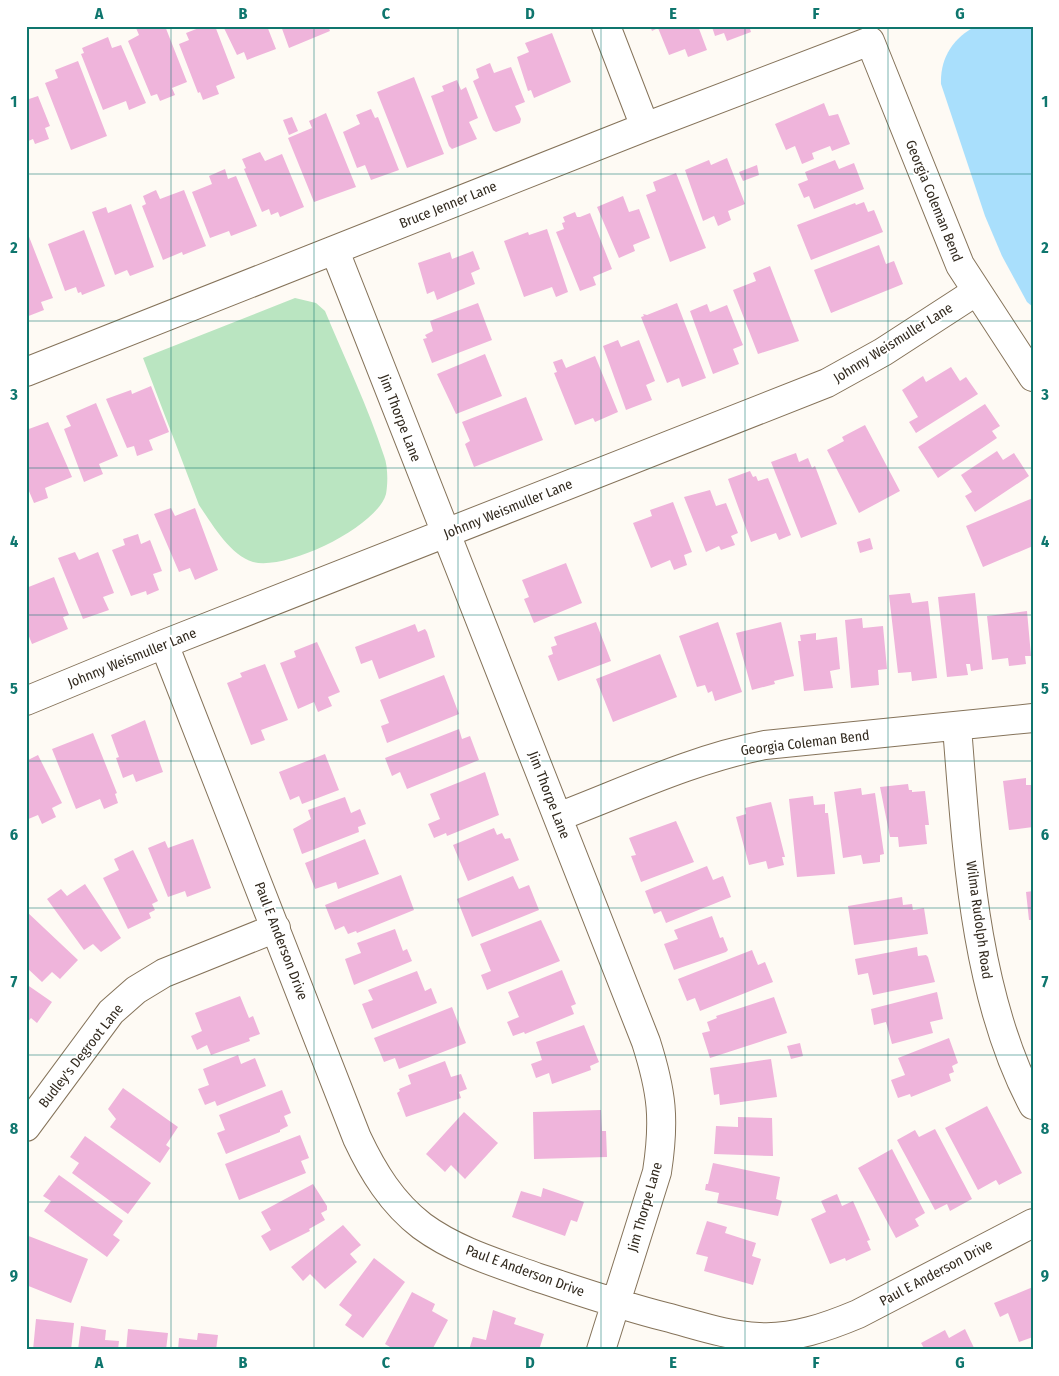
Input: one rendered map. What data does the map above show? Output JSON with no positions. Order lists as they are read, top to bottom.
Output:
{
  "streets": {
    "street": [
      "Georgia Coleman Bend",
      "Bruce Jenner Lane",
      "Johnny Weismuller Lane",
      "Jim Thorpe Lane",
      "Wilma Rudolph Road",
      "Paul E Anderson Drive",
      "Budley's Degroot Lane"
    ]
  },
  "crossings": [
    ["Georgia Coleman Bend", "Bruce Jenner Lane"],
    ["Georgia Coleman Bend", "Johnny Weismuller Lane"],
    ["Georgia Coleman Bend", "Jim Thorpe Lane"],
    ["Georgia Coleman Bend", "Wilma Rudolph Road"],
    ["Bruce Jenner Lane", "Jim Thorpe Lane"],
    ["Johnny Weismuller Lane", "Jim Thorpe Lane"],
    ["Johnny Weismuller Lane", "Paul E Anderson Drive"],
    ["Jim Thorpe Lane", "Paul E Anderson Drive"],
    ["Paul E Anderson Drive", "Budley's Degroot Lane"]
  ],
  "grid": {
    "columns": [
      "A",
      "B",
      "C",
      "D",
      "E",
      "F",
      "G"
    ],
    "rows": [
      "1",
      "2",
      "3",
      "4",
      "5",
      "6",
      "7",
      "8",
      "9"
    ]
  }
}
